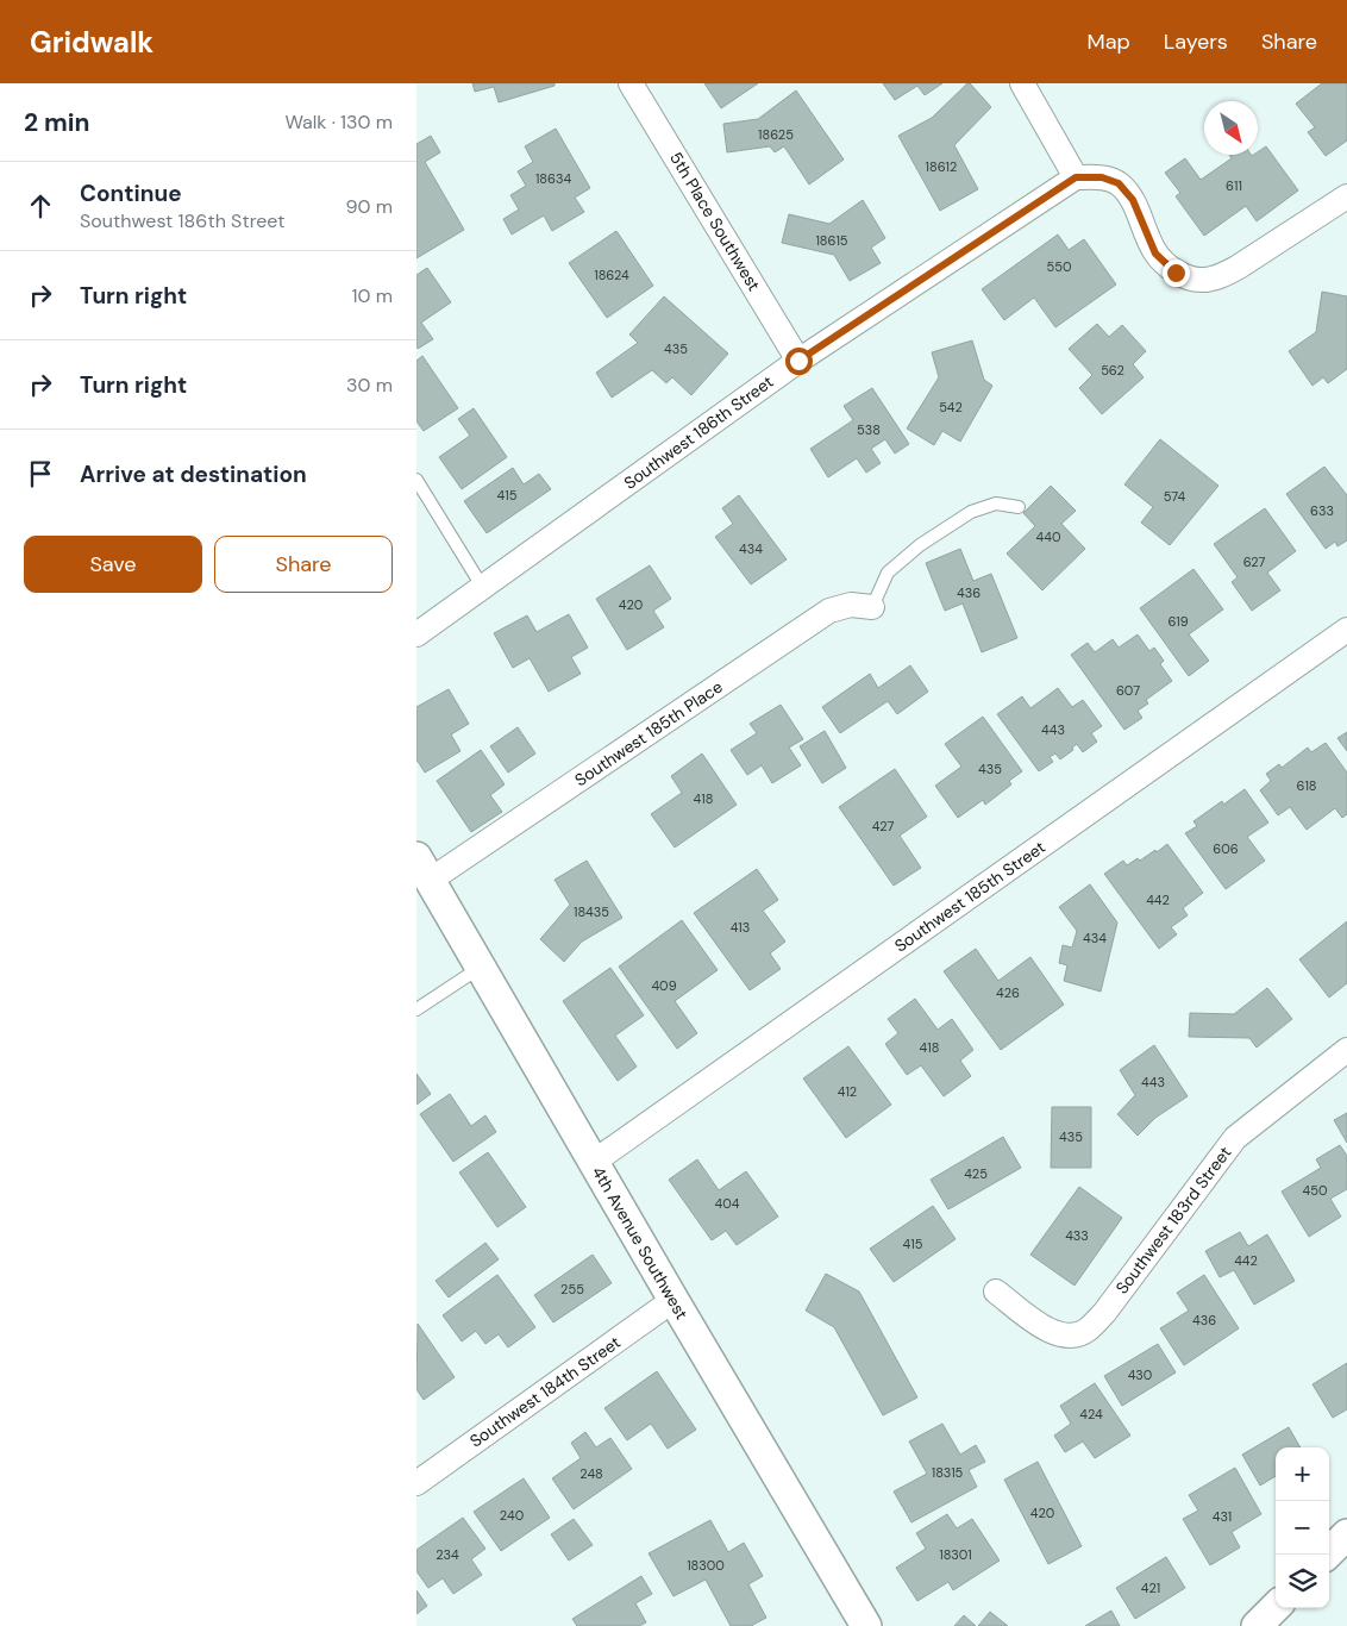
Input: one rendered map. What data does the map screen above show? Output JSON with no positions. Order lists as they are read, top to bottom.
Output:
{
  "streets": {
    "street": [
      "5th Place Southwest",
      "Southwest 186th Street",
      "Southwest 185th Place",
      "Southwest 185th Street",
      "Southwest 183rd Street",
      "4th Avenue Southwest",
      "Southwest 184th Street"
    ]
  },
  "crossings": [
    ["5th Place Southwest", "Southwest 186th Street"],
    ["Southwest 185th Place", "4th Avenue Southwest"],
    ["Southwest 185th Street", "4th Avenue Southwest"],
    ["4th Avenue Southwest", "Southwest 184th Street"]
  ],
  "house_numbers": [
    "18625",
    "18612",
    "18634",
    "611",
    "18615",
    "550",
    "18624",
    "435",
    "562",
    "542",
    "538",
    "415",
    "574",
    "633",
    "440",
    "434",
    "627",
    "436",
    "420",
    "619",
    "607",
    "443",
    "435",
    "618",
    "418",
    "427",
    "606",
    "442",
    "18435",
    "413",
    "434",
    "409",
    "426",
    "418",
    "443",
    "412",
    "435",
    "425",
    "450",
    "404",
    "433",
    "415",
    "442",
    "255",
    "436",
    "430",
    "424",
    "18315",
    "248",
    "420",
    "240",
    "431",
    "234",
    "18301",
    "18300",
    "421"
  ],
  "north": "bottom right",
  "page": {
    "header": "Gridwalk",
    "nav": ["Map", "Layers", "Share"],
    "heading": ["2 min", "Walk · 130 m"],
    "list": [
      ["Continue", "Southwest 186th Street", "90 m"],
      ["Turn right", "10 m"],
      ["Turn right", "30 m"],
      "Arrive at destination"
    ],
    "buttons": ["Save", "Share"],
    "map_buttons": ["+", "−"]
  }
}
